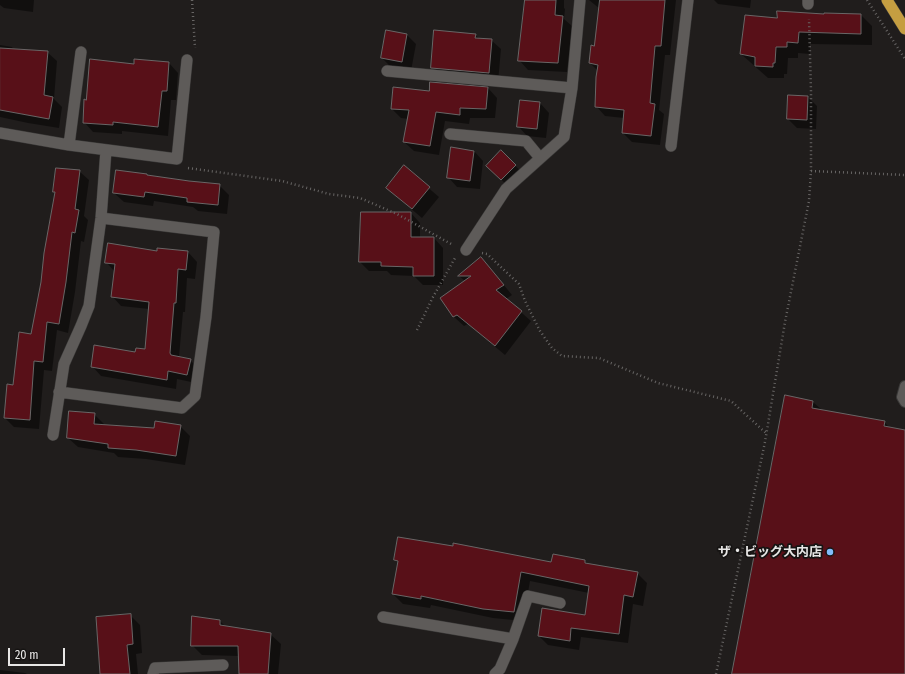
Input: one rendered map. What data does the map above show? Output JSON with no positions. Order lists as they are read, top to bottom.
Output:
{
  "places": ["ザ・ビッグ大内店"],
  "scale_bar": "20 m"
}
